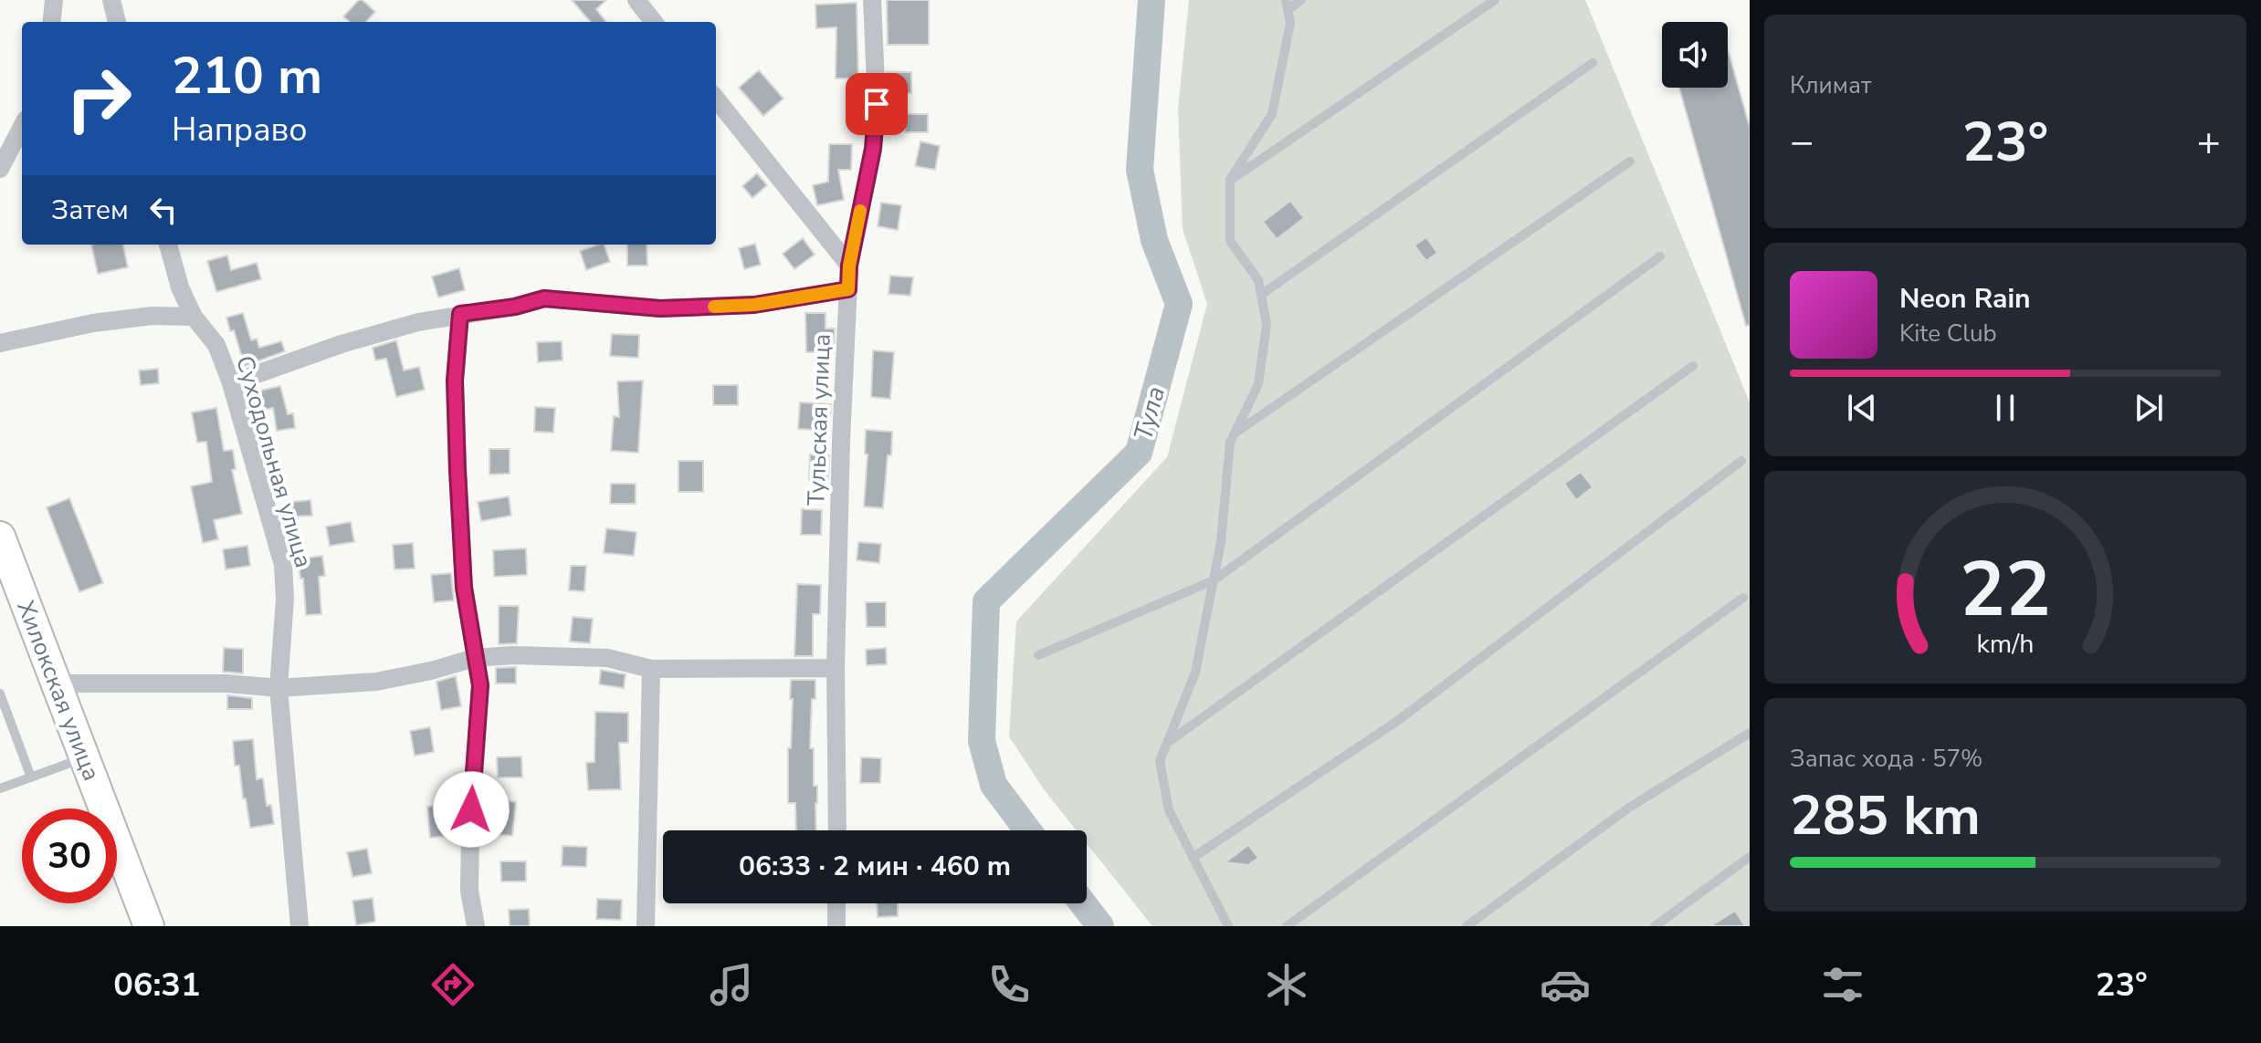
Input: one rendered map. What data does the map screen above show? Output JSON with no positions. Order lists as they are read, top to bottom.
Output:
{
  "streets": {
    "main road": ["Хилокская улица"],
    "street": ["Тульская улица", "Суходольная улица"]
  },
  "water": ["Тула"],
  "page": {
    "tile": [
      "Климат",
      ["Запас хода · 57%", "285 km"]
    ],
    "turn": ["210 m", "Направо"],
    "heat": ["−", "23°", "+"],
    "then": "Затем",
    "song": ["Neon Rain", "Kite Club"],
    "limit": "30",
    "trip": "06:33 · 2 мин · 460 m",
    "tabs": ["06:31", "23°"],
    "gauge": ["22", "km/h"]
  }
}
